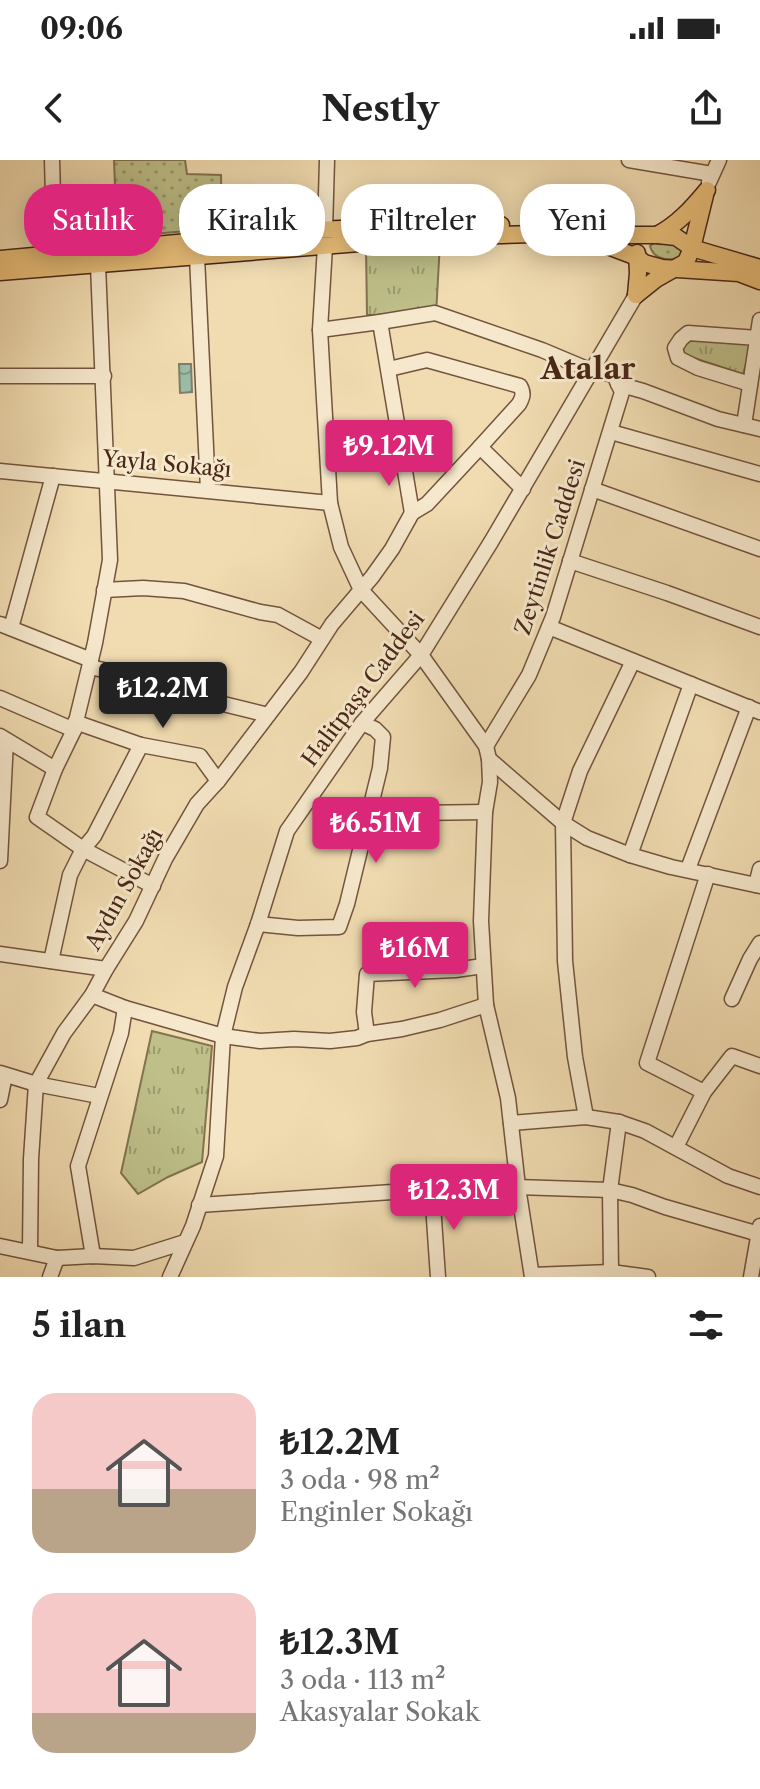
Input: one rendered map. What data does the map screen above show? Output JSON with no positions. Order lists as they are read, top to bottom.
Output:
{
  "streets": {
    "street": [
      "Yayla Sokağı",
      "Zeytinlik Caddesi",
      "Halitpaşa Caddesi",
      "Aydın Sokağı"
    ]
  },
  "districts": ["Atalar"],
  "page": {
    "status": "09:06",
    "header": "Nestly",
    "chip": [
      "Satılık",
      "Kiralık",
      "Filtreler",
      "Yeni"
    ],
    "price": [
      "₺9.12M",
      "₺12.2M",
      "₺6.51M",
      "₺16M",
      "₺12.3M"
    ],
    "heading": "5 ilan",
    "list": [
      {
        "name": "₺12.2M",
        "note": "3 oda · 98 m² · Enginler Sokağı"
      },
      {
        "name": "₺12.3M",
        "note": "3 oda · 113 m² · Akasyalar Sokak"
      }
    ]
  }
}
